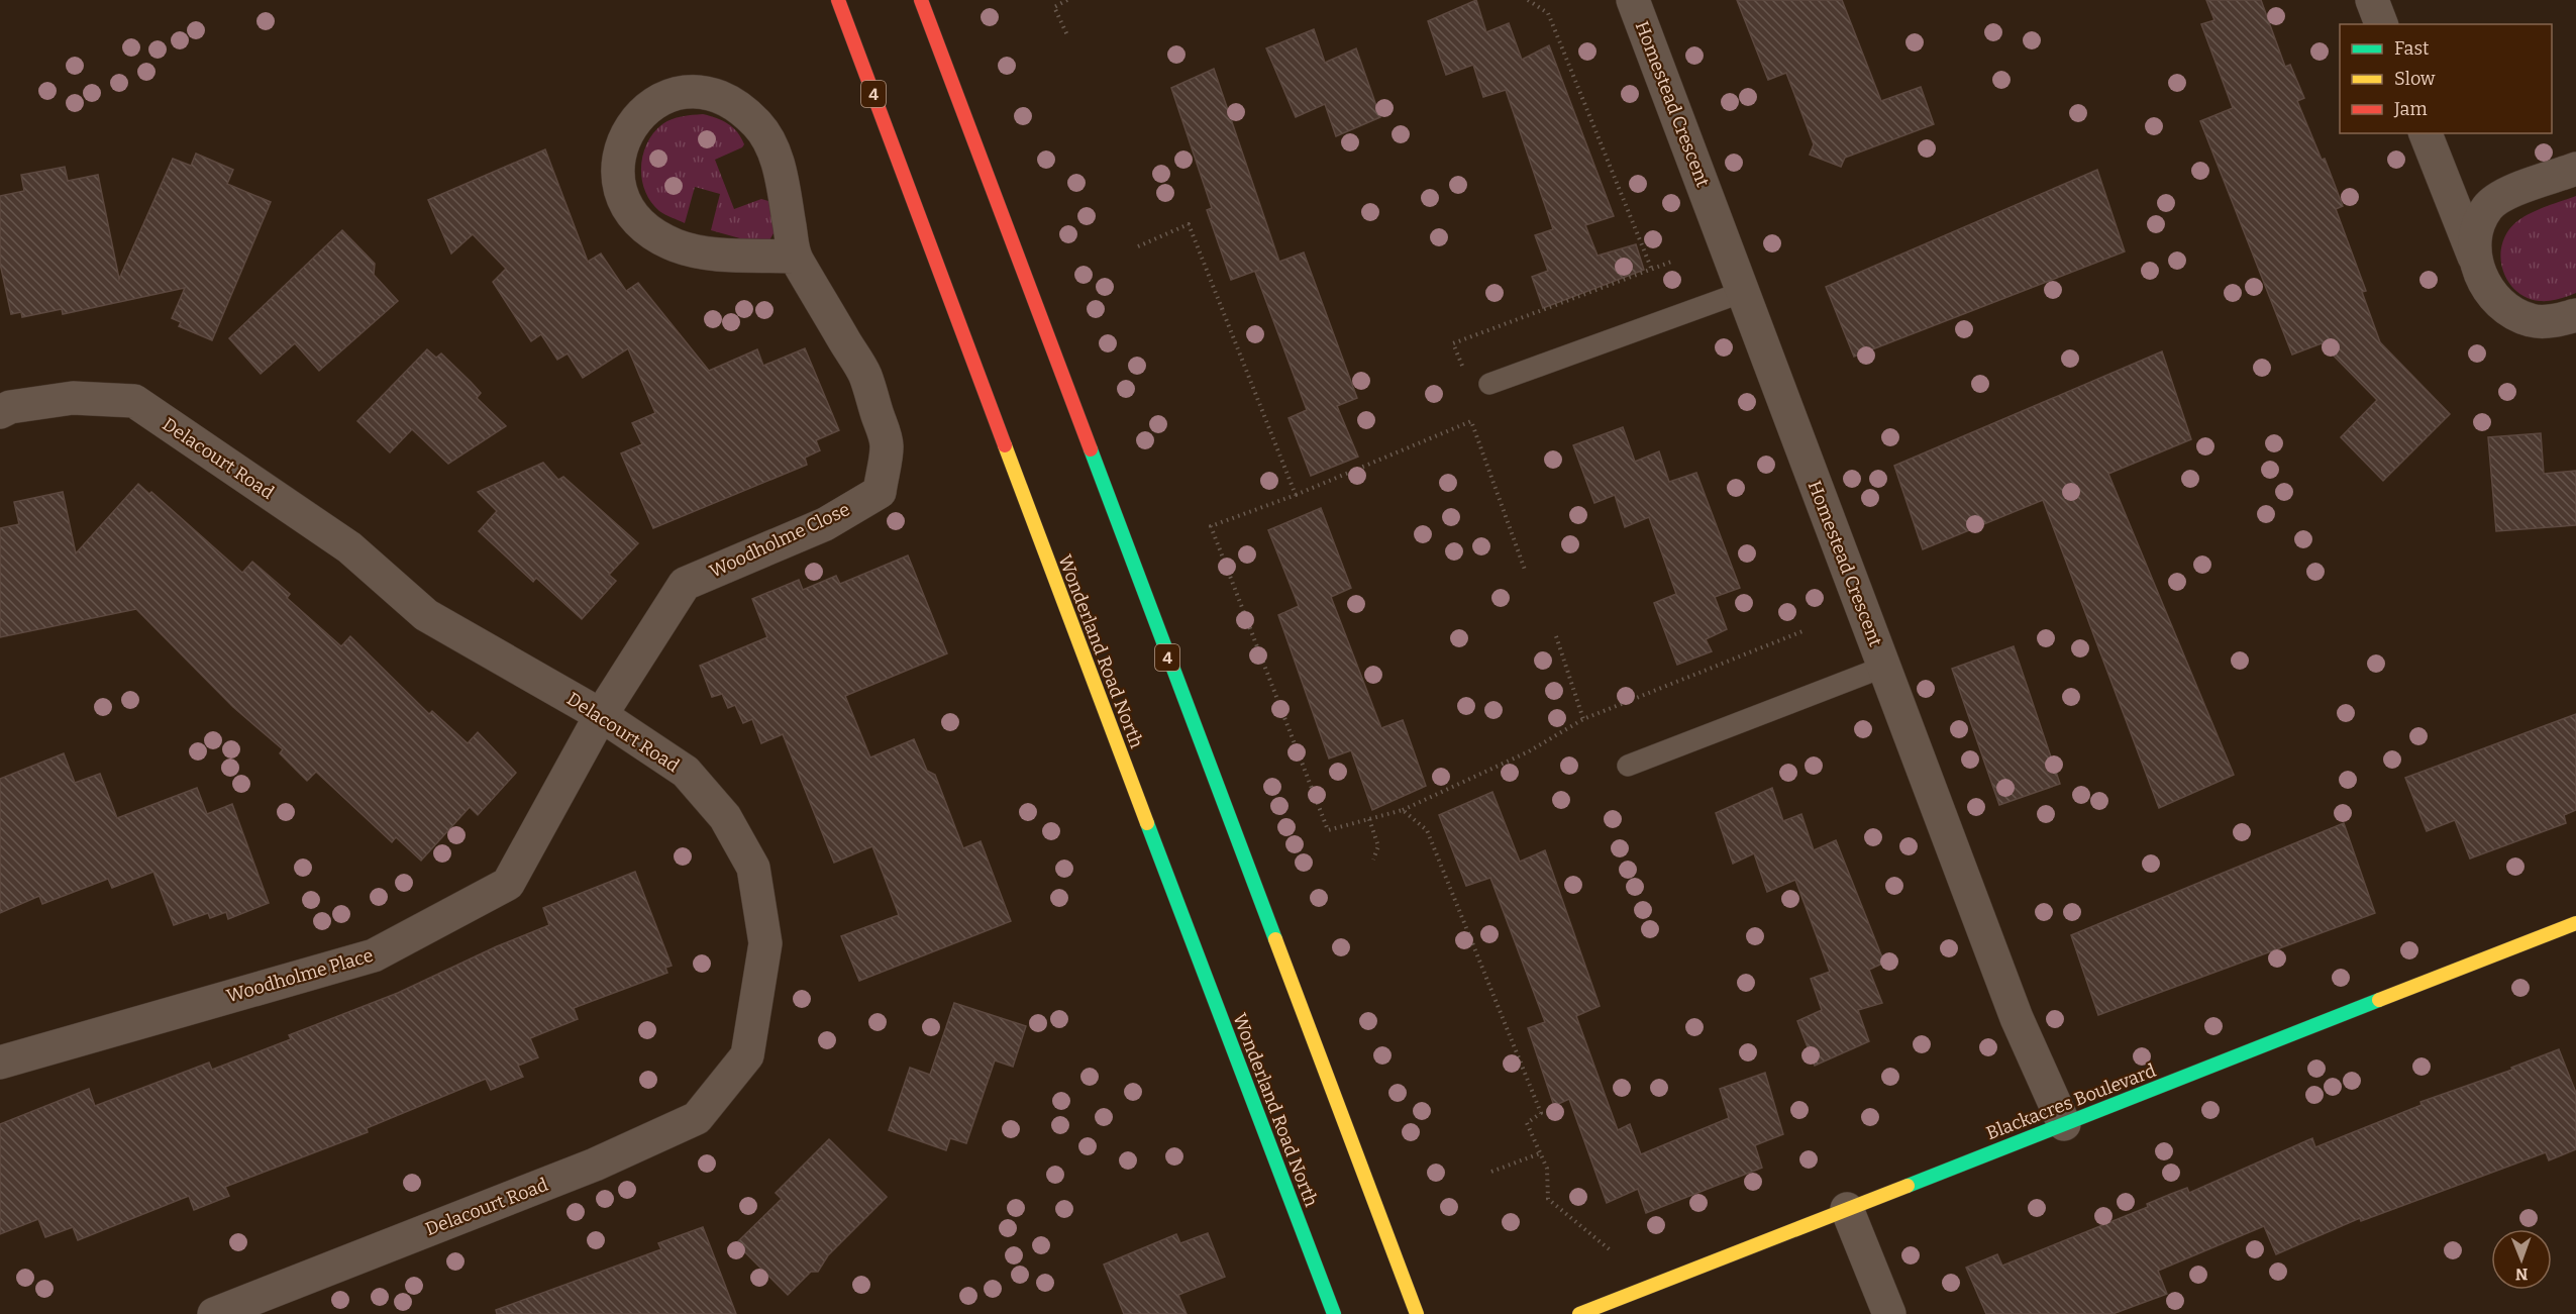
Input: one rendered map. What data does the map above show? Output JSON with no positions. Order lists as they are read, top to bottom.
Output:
{
  "streets": {
    "main road": ["4", "Wonderland Road North", "Blackacres Boulevard"],
    "street": [
      "Homestead Crescent",
      "Delacourt Road",
      "Woodholme Close",
      "Woodholme Place"
    ]
  },
  "crossings": [
    ["Homestead Crescent", "Blackacres Boulevard"],
    ["Delacourt Road", "Woodholme Close"],
    ["Delacourt Road", "Woodholme Place"],
    ["Woodholme Close", "Woodholme Place"]
  ],
  "legend": ["Fast", "Slow", "Jam"],
  "north": "bottom"
}
